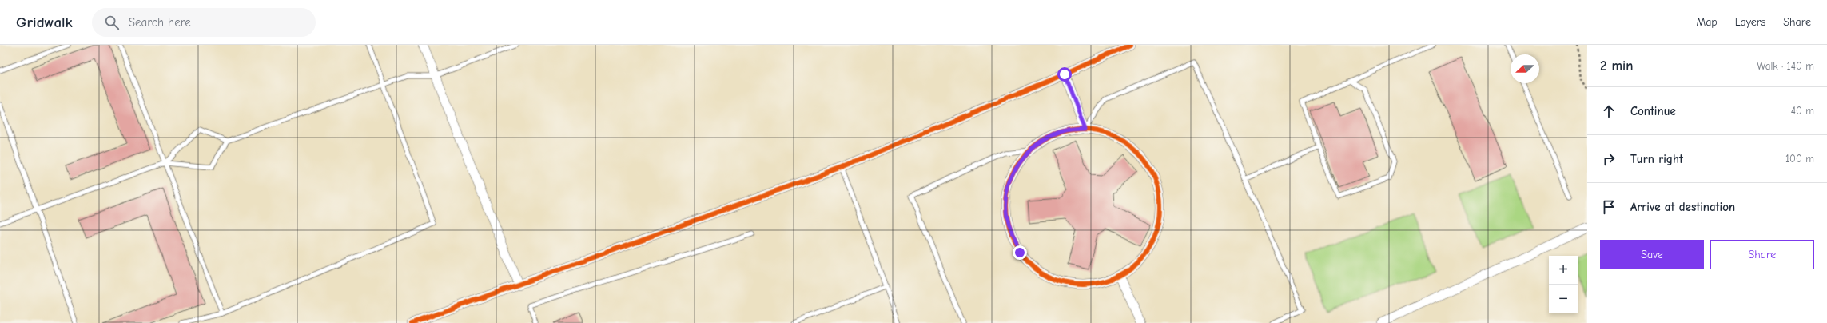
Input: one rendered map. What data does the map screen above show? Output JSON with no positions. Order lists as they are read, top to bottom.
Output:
{
  "north": "left",
  "page": {
    "header": "Gridwalk",
    "search": "Search here",
    "nav": ["Map", "Layers", "Share"],
    "heading": ["2 min", "Walk · 140 m"],
    "list": [
      ["Continue", "40 m"],
      ["Turn right", "100 m"],
      "Arrive at destination"
    ],
    "buttons": ["Save", "Share"],
    "map_buttons": ["+", "−"]
  }
}
